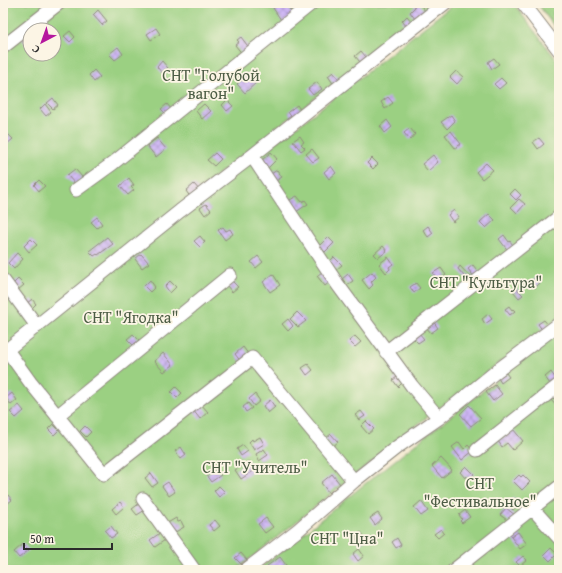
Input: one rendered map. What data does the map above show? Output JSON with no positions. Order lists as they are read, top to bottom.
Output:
{
  "parks": [
    "СНТ \"Голубой вагон\"",
    "СНТ \"Культура\"",
    "СНТ \"Ягодка\"",
    "СНТ \"Учитель\"",
    "СНТ \"Фестивальное\"",
    "СНТ \"Цна\""
  ],
  "scale_bar": "50 m",
  "north": "bottom left"
}
